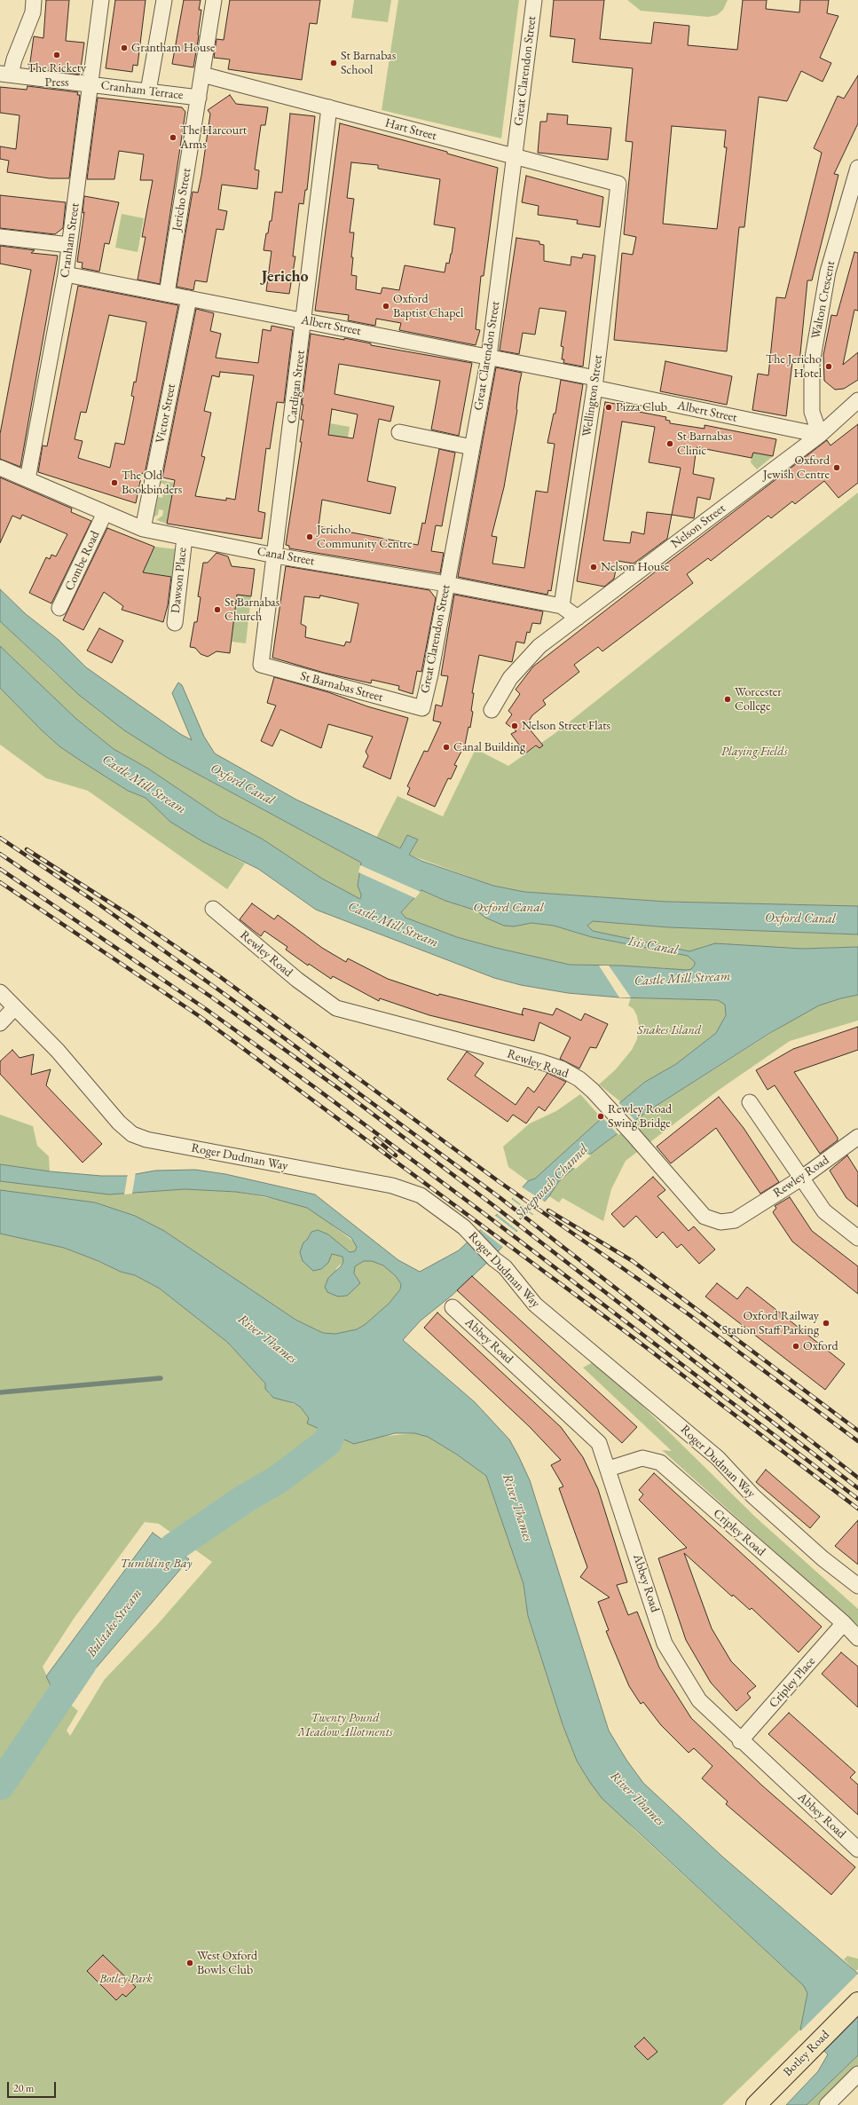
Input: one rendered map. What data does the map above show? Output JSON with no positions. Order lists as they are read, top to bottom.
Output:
{
  "streets": {
    "main road": ["Botley Road"],
    "street": [
      "Great Clarendon Street",
      "Cranham Terrace",
      "Hart Street",
      "Jericho Street",
      "Cranham Street",
      "Walton Crescent",
      "Albert Street",
      "Cardigan Street",
      "Wellington Street",
      "Victor Street",
      "Nelson Street",
      "Canal Street",
      "Combe Road",
      "Dawson Place",
      "St Barnabas Street",
      "Rewley Road",
      "Roger Dudman Way",
      "Abbey Road",
      "Cripley Road",
      "Cripley Place"
    ]
  },
  "crossings": [
    ["Great Clarendon Street", "Hart Street"],
    ["Great Clarendon Street", "Albert Street"],
    ["Great Clarendon Street", "Canal Street"],
    ["Great Clarendon Street", "St Barnabas Street"],
    ["Cranham Terrace", "Jericho Street"],
    ["Cranham Terrace", "Cranham Street"],
    ["Hart Street", "Jericho Street"],
    ["Hart Street", "Cardigan Street"],
    ["Hart Street", "Wellington Street"],
    ["Jericho Street", "Albert Street"],
    ["Cranham Street", "Albert Street"],
    ["Cranham Street", "Canal Street"],
    ["Walton Crescent", "Albert Street"],
    ["Walton Crescent", "Nelson Street"],
    ["Albert Street", "Cardigan Street"],
    ["Albert Street", "Wellington Street"],
    ["Albert Street", "Victor Street"],
    ["Albert Street", "Nelson Street"],
    ["Cardigan Street", "Canal Street"],
    ["Cardigan Street", "St Barnabas Street"],
    ["Wellington Street", "Canal Street"],
    ["Victor Street", "Canal Street"],
    ["Nelson Street", "Canal Street"],
    ["Canal Street", "Combe Road"],
    ["Canal Street", "Dawson Place"],
    ["Abbey Road", "Cripley Road"],
    ["Abbey Road", "Cripley Place"],
    ["Cripley Road", "Cripley Place"]
  ],
  "districts": ["Jericho"],
  "water": [
    "Castle Mill Stream",
    "Oxford Canal",
    "Isis Canal",
    "Sheepwash Channel",
    "River Thames",
    "Tumbling Bay",
    "Bulstake Stream"
  ],
  "parks": [
    "Playing Fields",
    "Snakes Island",
    "Twenty Pound Meadow Allotments",
    "Botley Park"
  ],
  "places": [
    "Grantham House",
    "The Rickety Press",
    "St Barnabas School",
    "The Harcourt Arms",
    "Oxford Baptist Chapel",
    "The Jericho Hotel",
    "Pizza Club",
    "St Barnabas Clinic",
    "Oxford Jewish Centre",
    "The Old Bookbinders",
    "Jericho Community Centre",
    "Nelson House",
    "St Barnabas Church",
    "Worcester College",
    "Nelson Street Flats",
    "Canal Building",
    "Rewley Road Swing Bridge",
    "Oxford Railway Station Staff Parking",
    "Oxford",
    "West Oxford Bowls Club"
  ],
  "scale_bar": "20 m"
}
